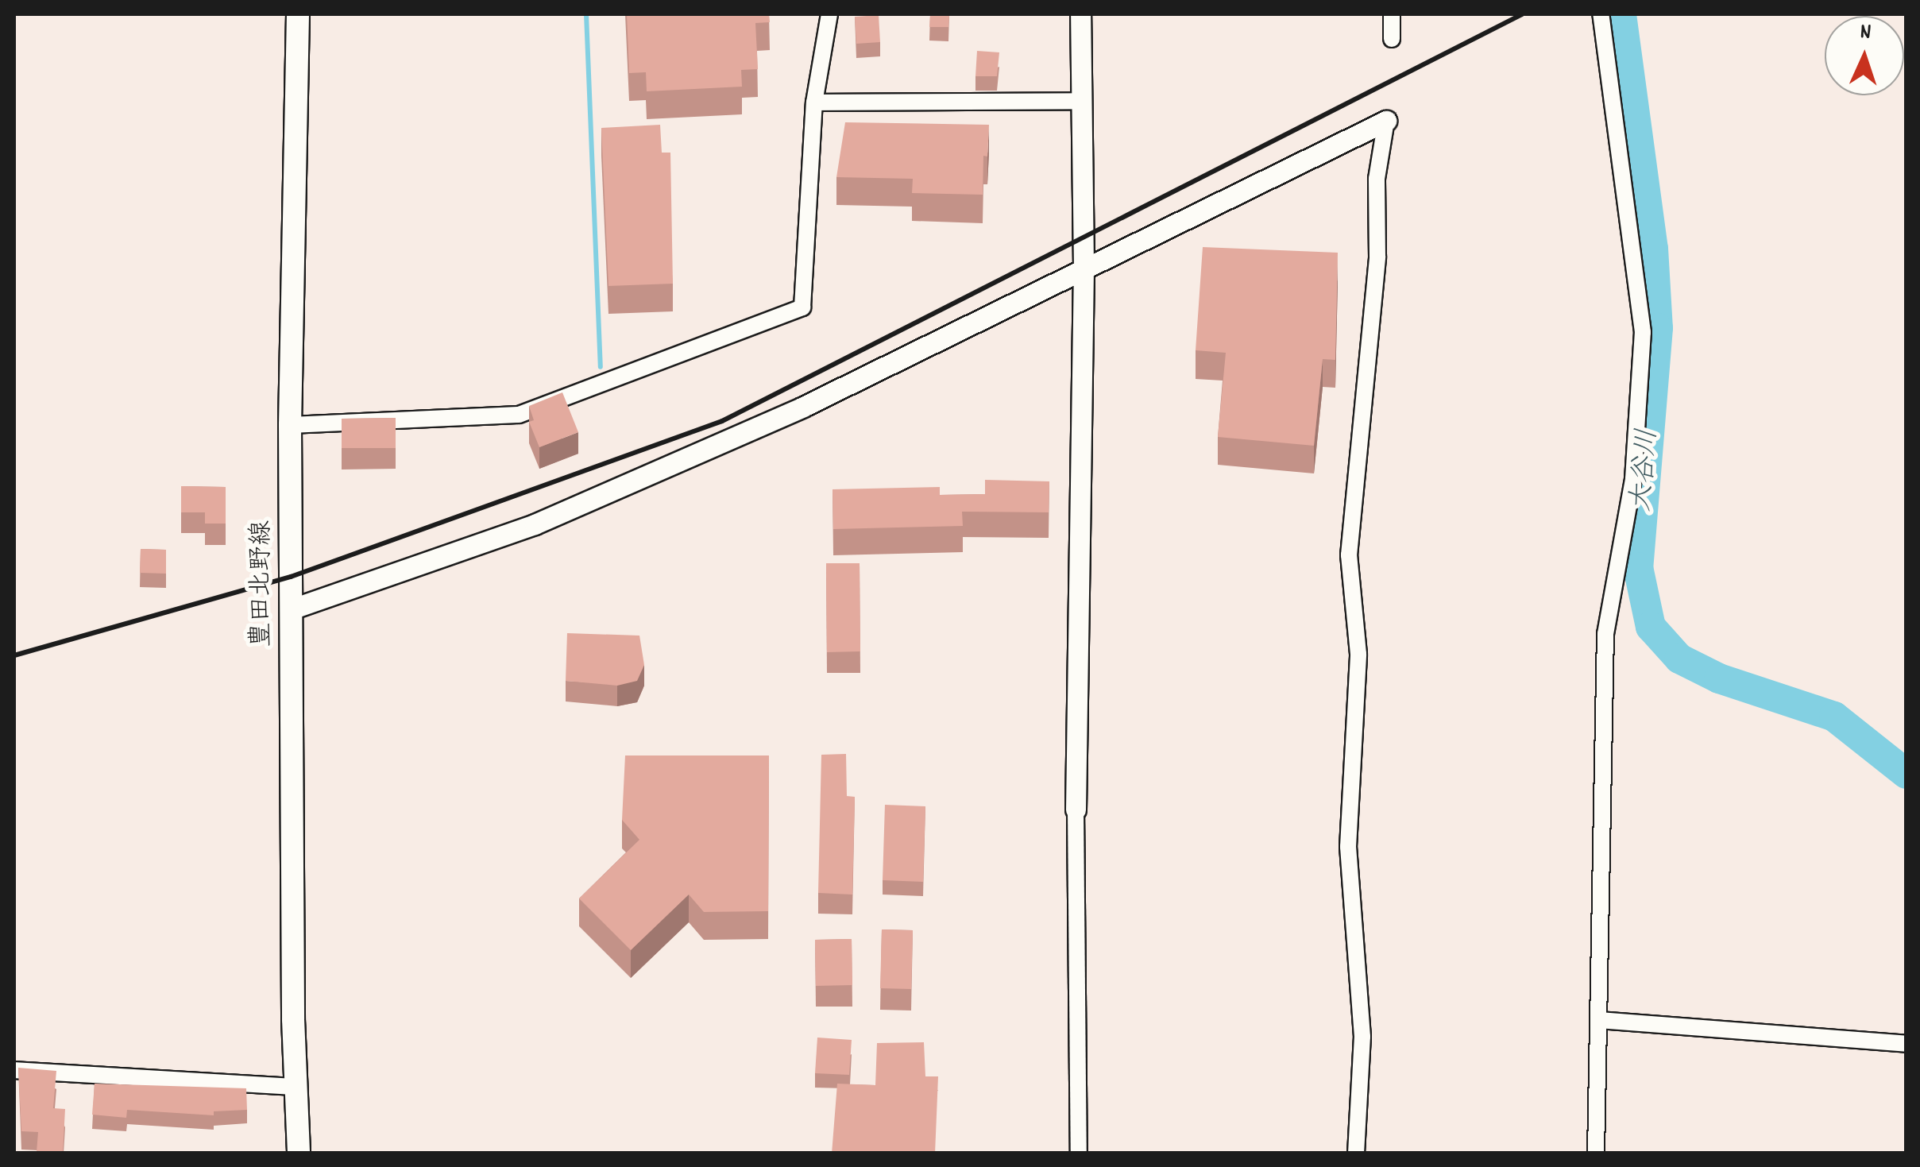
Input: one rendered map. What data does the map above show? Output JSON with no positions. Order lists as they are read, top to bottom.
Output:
{
  "streets": {
    "main road": ["豊田北野線"]
  },
  "water": ["大谷川"],
  "north": "top"
}
